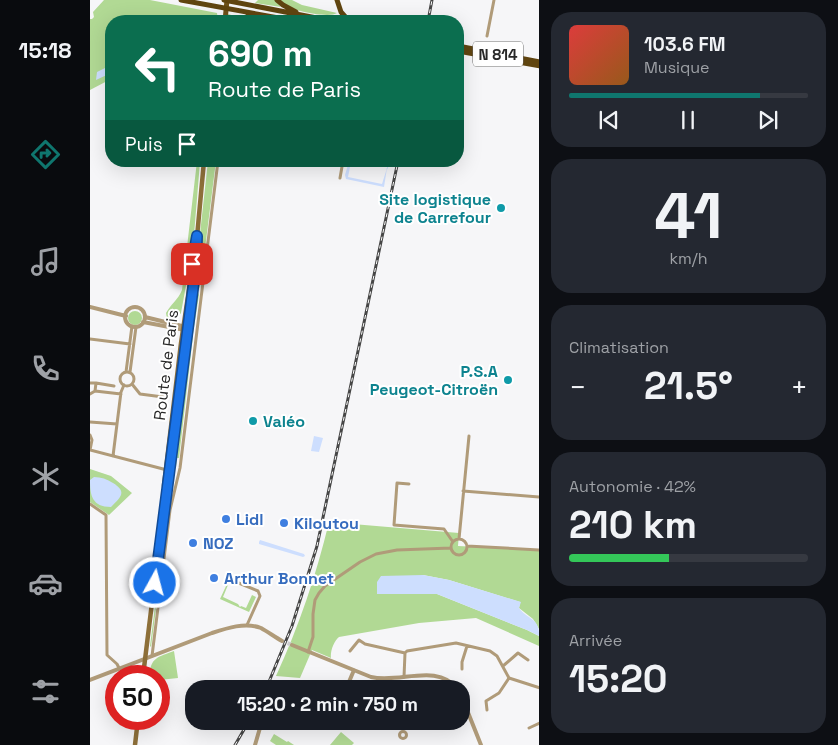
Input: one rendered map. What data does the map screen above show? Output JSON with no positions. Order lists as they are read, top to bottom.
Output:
{
  "streets": {
    "highway": ["N 814"],
    "main road": ["Route de Paris"]
  },
  "places": [
    "Site logistique de Carrefour",
    "P.S.A Peugeot-Citroën",
    "Valéo",
    "Lidl",
    "Kiloutou",
    "NOZ",
    "Arthur Bonnet"
  ],
  "page": {
    "tabs": "15:18",
    "turn": ["690 m", "Route de Paris"],
    "song": ["103.6 FM", "Musique"],
    "then": "Puis",
    "tile": [
      ["41", "km/h"],
      "Climatisation",
      ["Autonomie · 42%", "210 km"],
      ["Arrivée", "15:20"]
    ],
    "heat": ["−", "21.5°", "+"],
    "limit": "50",
    "trip": "15:20 · 2 min · 750 m"
  }
}
